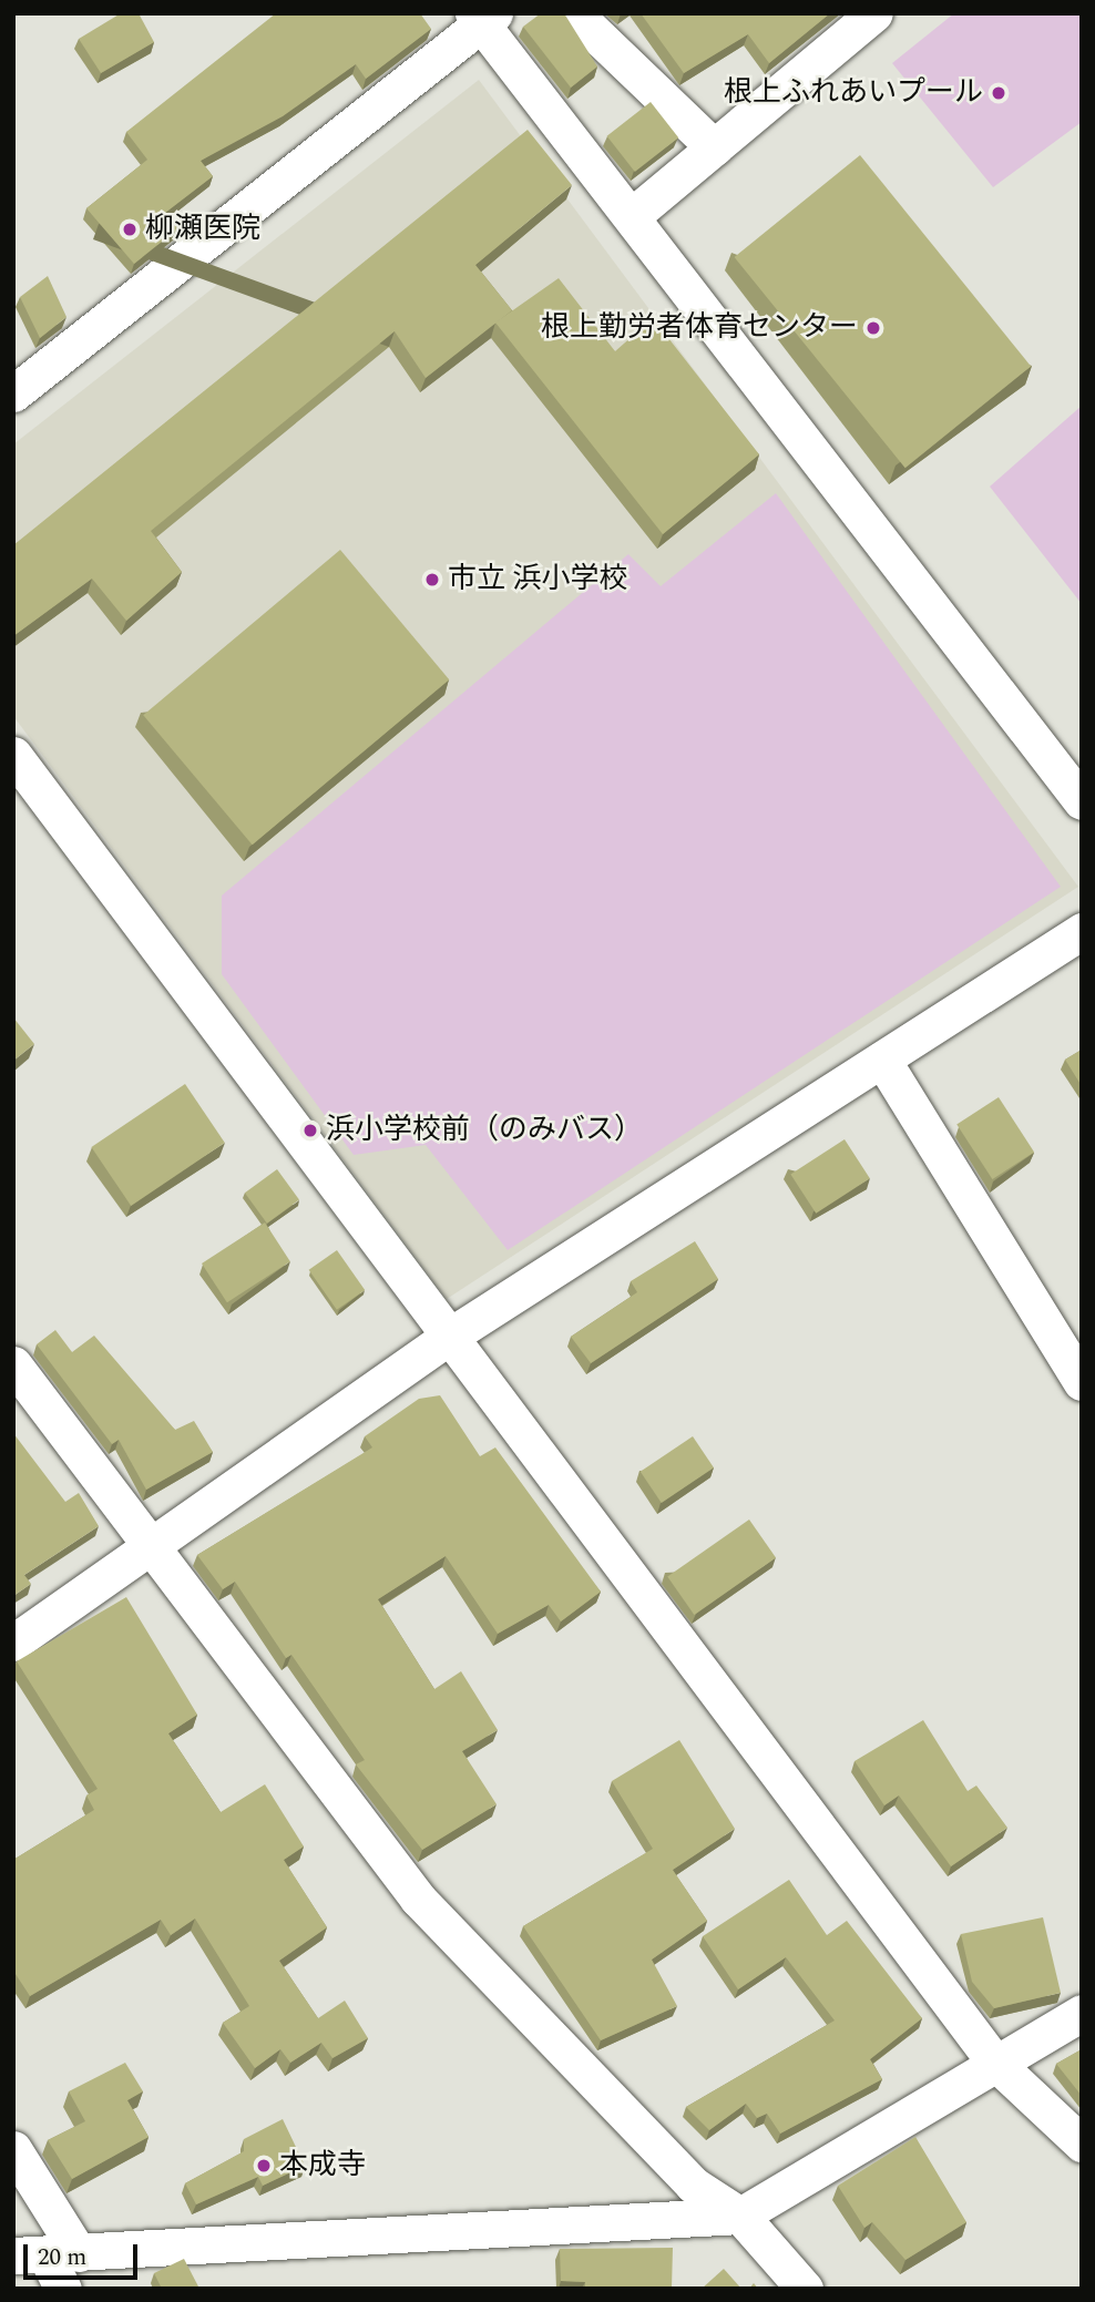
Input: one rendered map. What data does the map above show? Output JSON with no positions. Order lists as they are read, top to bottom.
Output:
{
  "places": [
    "根上ふれあいプール",
    "柳瀬医院",
    "根上勤労者体育センター",
    "市立 浜小学校",
    "浜小学校前（のみバス）",
    "本成寺"
  ],
  "scale_bar": "20 m"
}
